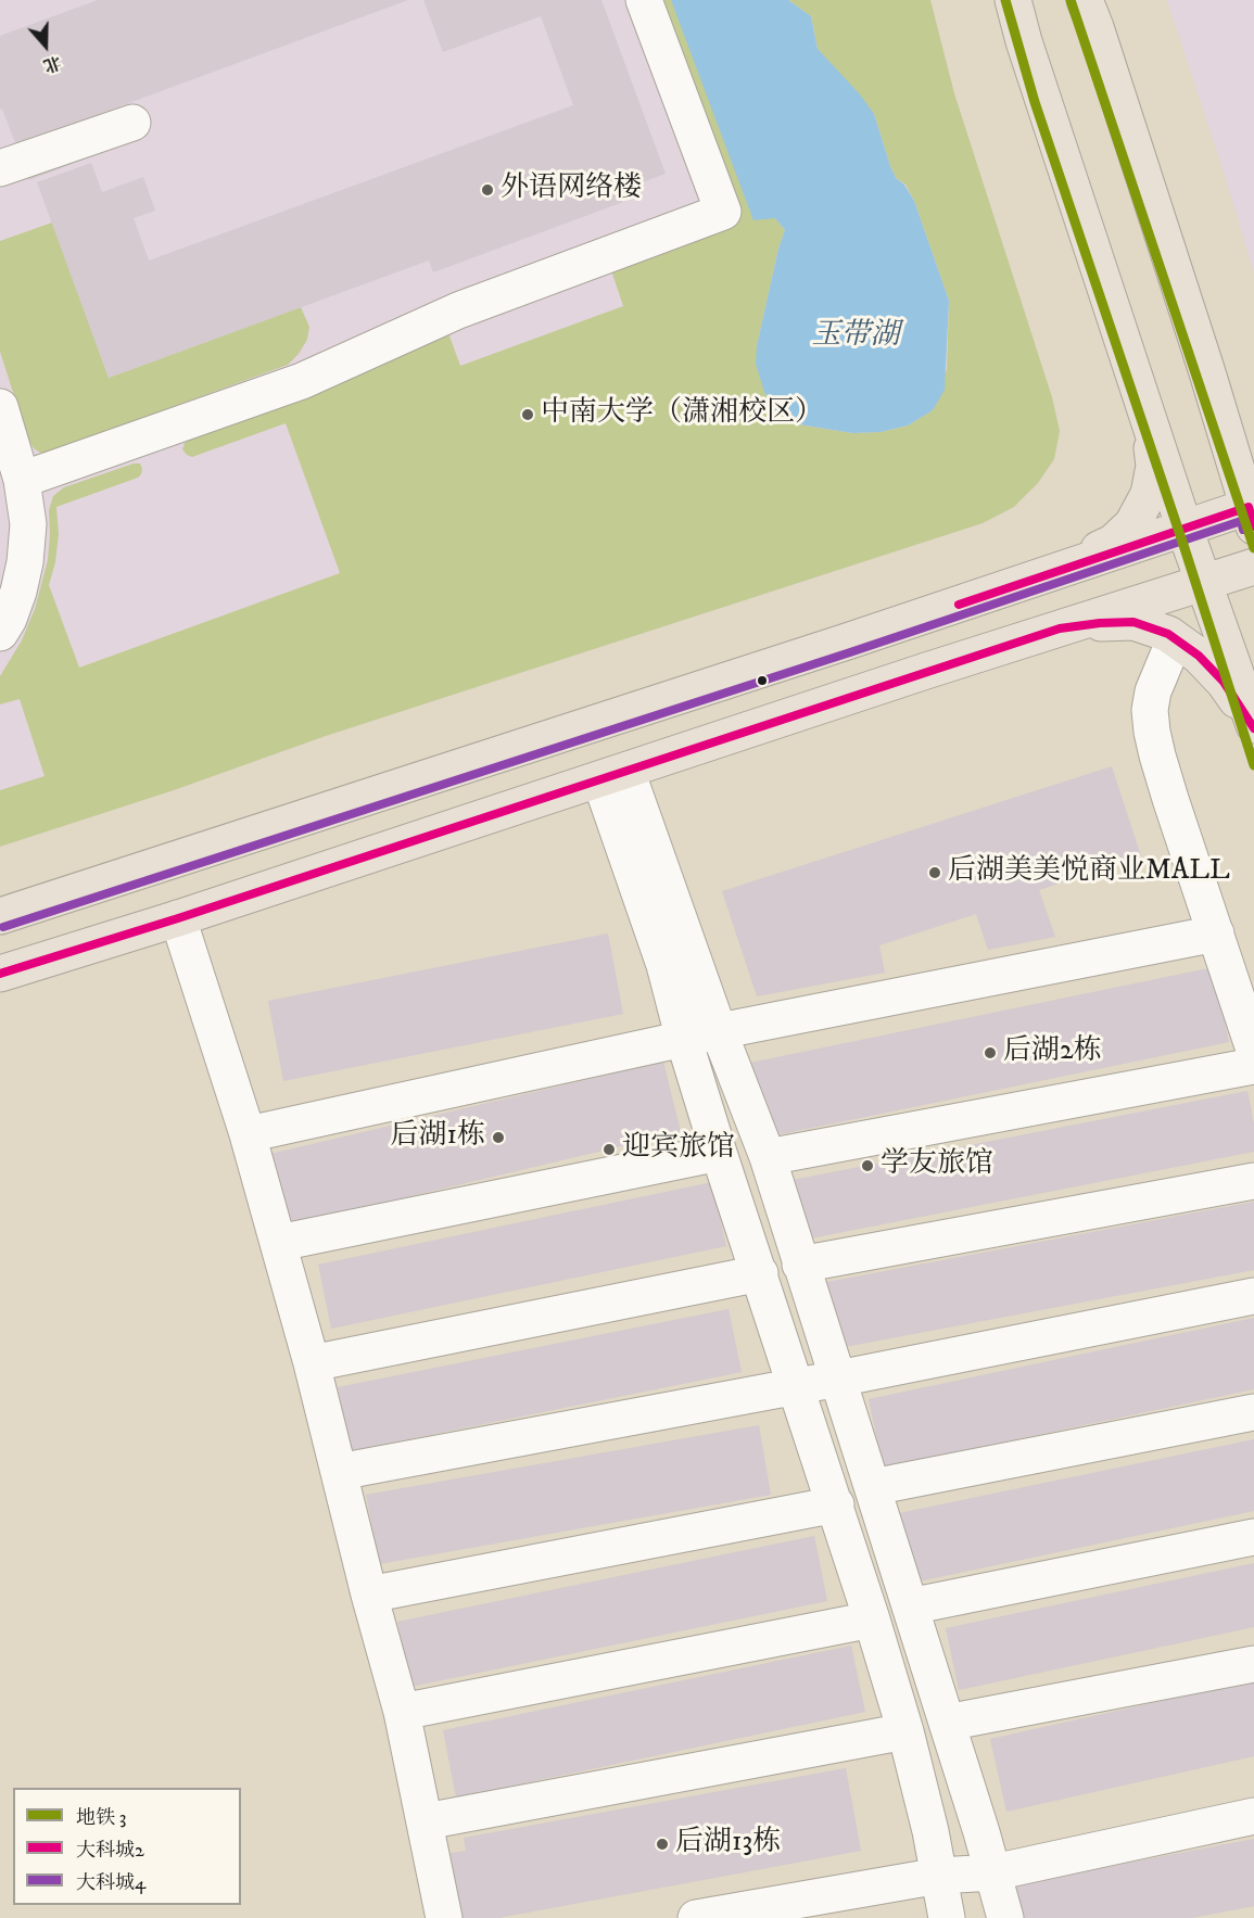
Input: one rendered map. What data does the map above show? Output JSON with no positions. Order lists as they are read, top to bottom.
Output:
{
  "water": ["玉带湖"],
  "places": [
    "外语网络楼",
    "中南大学（潇湘校区）",
    "后湖美美悦商业MALL",
    "后湖2栋",
    "后湖1栋",
    "迎宾旅馆",
    "学友旅馆",
    "后湖13栋"
  ],
  "lines": ["metro line 3", "transit line 大科城2", "transit line 大科城4"],
  "legend": ["地铁 3", "大科城2", "大科城4"],
  "north": "bottom"
}
